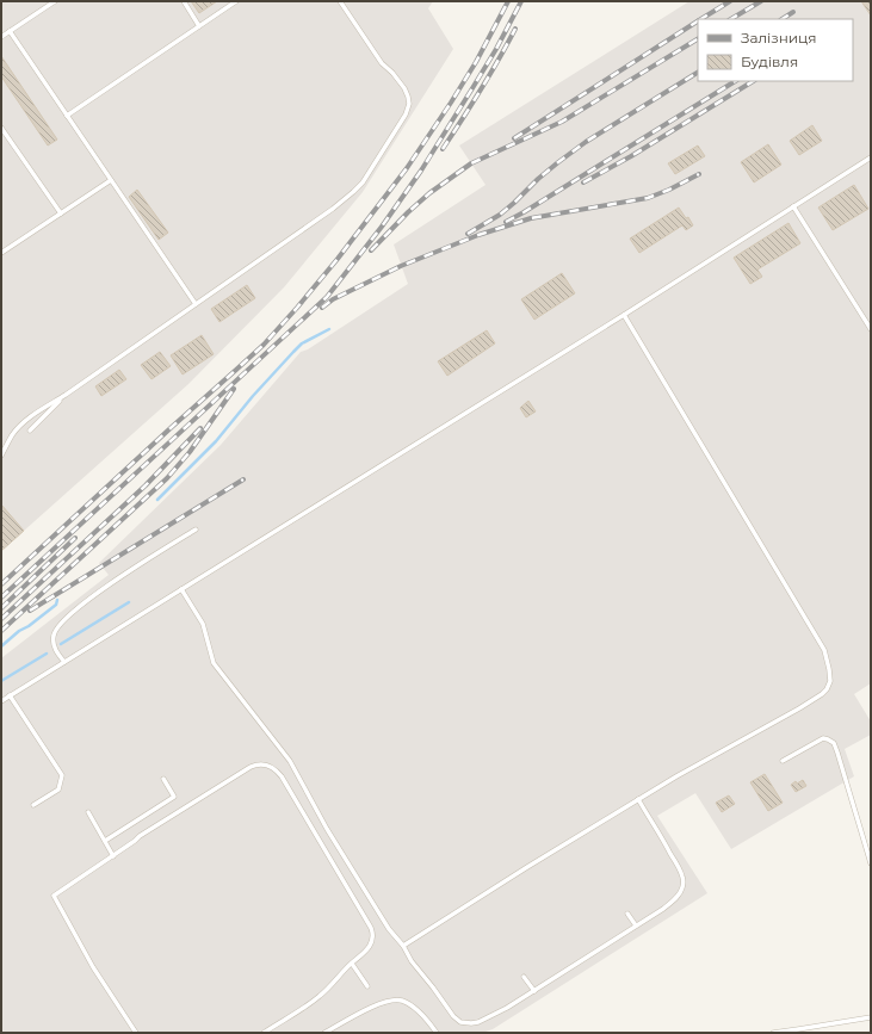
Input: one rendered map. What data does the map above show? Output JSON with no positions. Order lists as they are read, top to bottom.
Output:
{
  "legend": ["Залізниця", "Будівля"]
}
